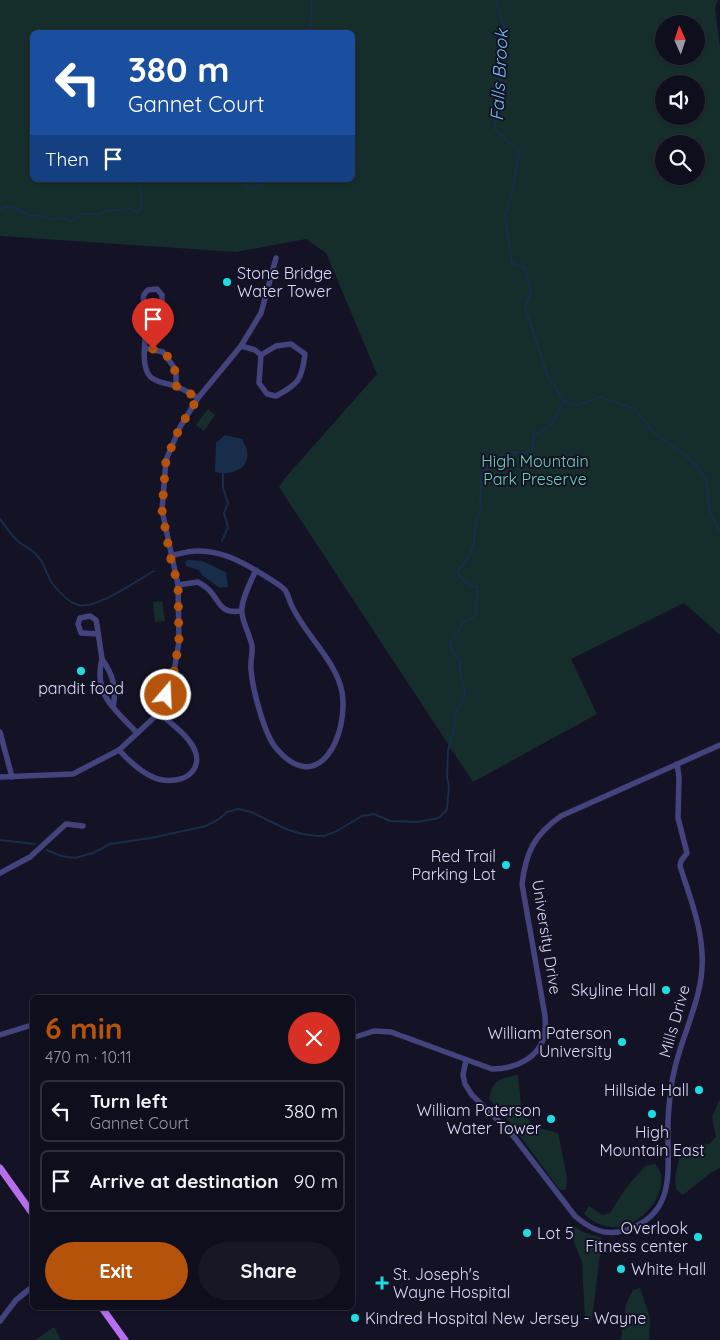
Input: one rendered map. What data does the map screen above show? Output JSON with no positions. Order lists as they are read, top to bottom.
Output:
{
  "streets": {
    "street": ["University Drive", "Mills Drive"]
  },
  "crossings": [
    ["University Drive", "Mills Drive"]
  ],
  "water": ["Falls Brook"],
  "parks": ["High Mountain Park Preserve"],
  "places": {
    "other": [
      "Stone Bridge Water Tower",
      "pandit food",
      "Red Trail Parking Lot",
      "Skyline Hall",
      "William Paterson University",
      "Hillside Hall",
      "High Mountain East",
      "William Paterson Water Tower",
      "Lot 5",
      "Overlook Fitness center",
      "White Hall",
      "Kindred Hospital New Jersey - Wayne"
    ],
    "health": ["St. Joseph's Wayne Hospital"]
  },
  "north": "top",
  "page": {
    "turn": ["380 m", "Gannet Court"],
    "then": "Then",
    "heading": ["6 min", "470 m · 10:11"],
    "list": [
      {
        "name": "Turn left",
        "note": "Gannet Court",
        "value": "380 m"
      },
      {
        "name": "Arrive at destination",
        "value": "90 m"
      }
    ],
    "buttons": ["Exit", "Share"]
  }
}
